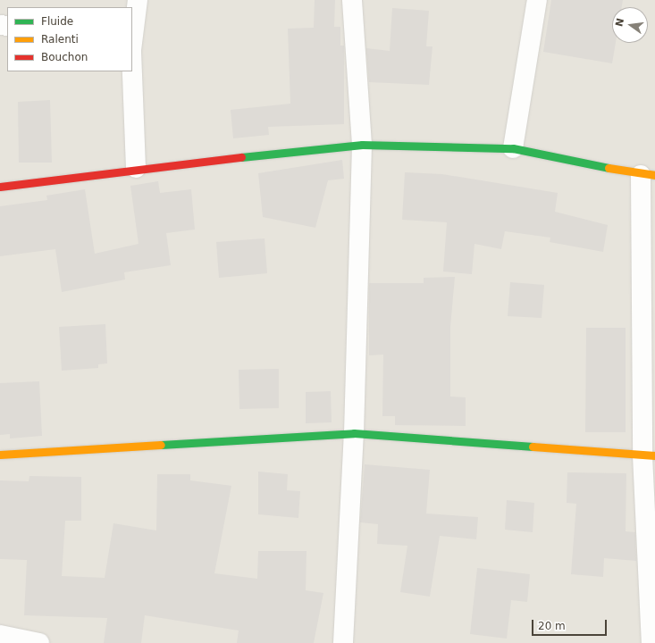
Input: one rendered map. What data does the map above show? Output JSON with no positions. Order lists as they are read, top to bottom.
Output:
{
  "legend": ["Fluide", "Ralenti", "Bouchon"],
  "scale_bar": "20 m",
  "north": "left"
}
